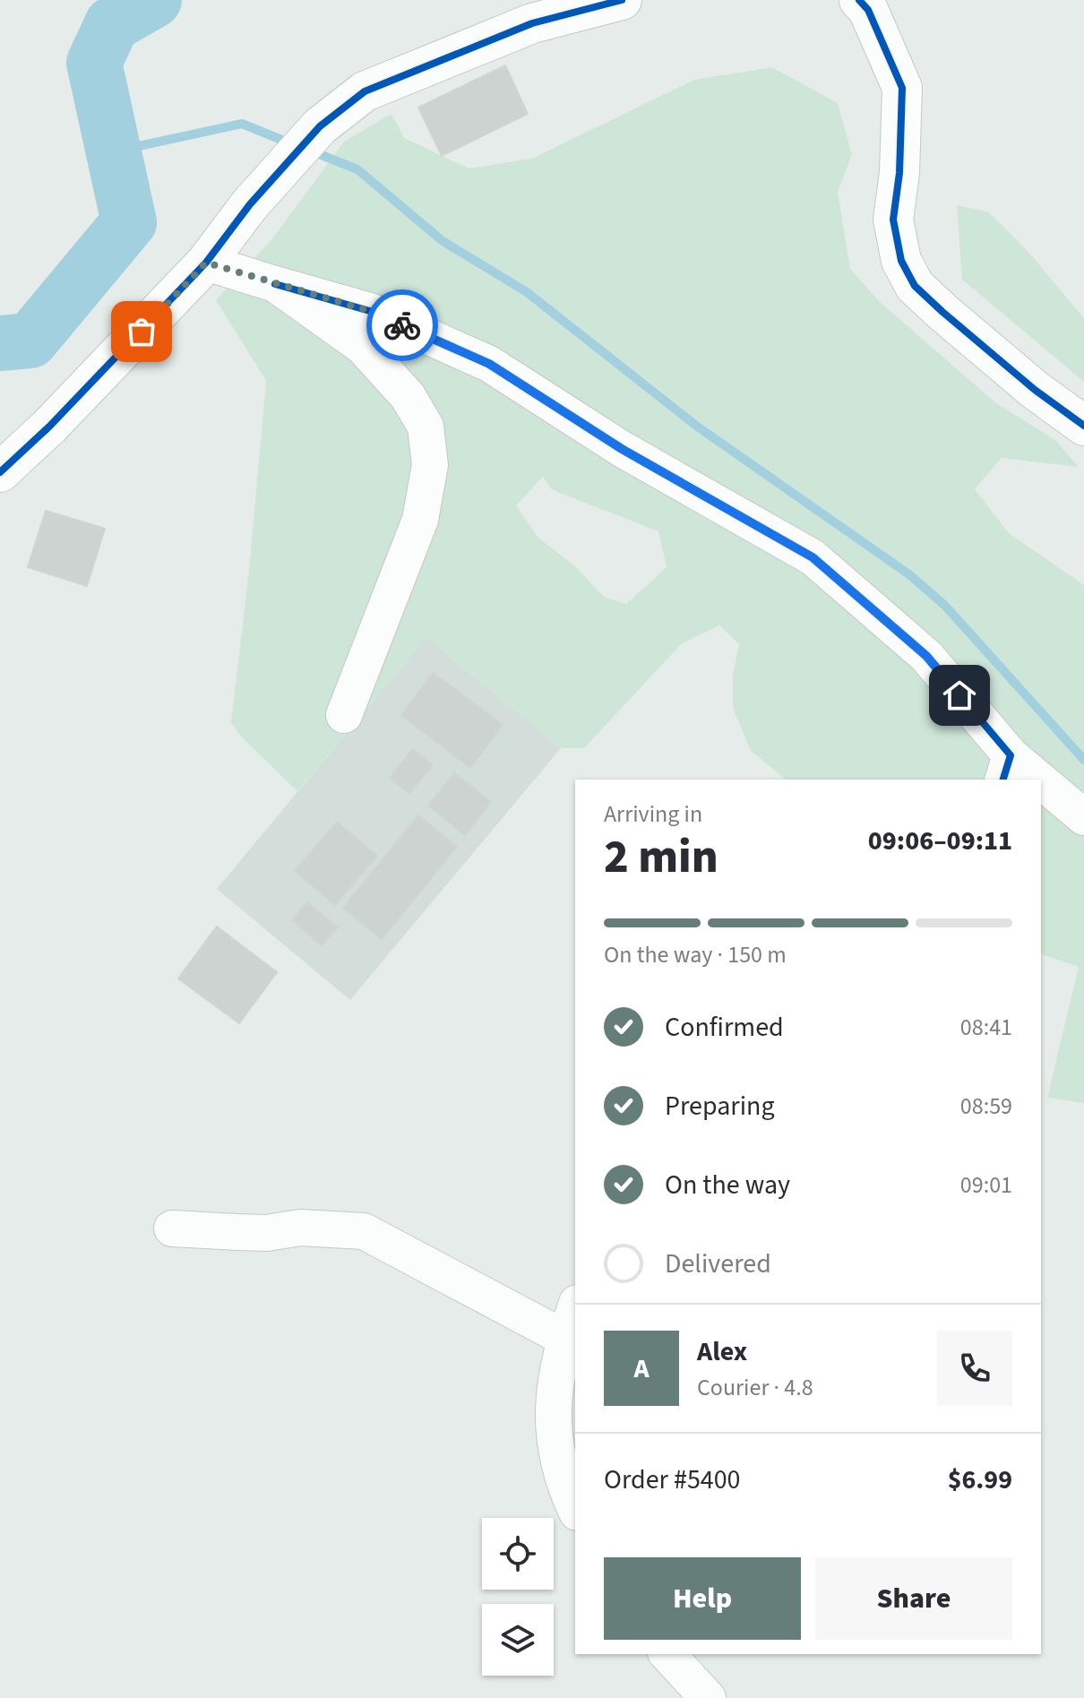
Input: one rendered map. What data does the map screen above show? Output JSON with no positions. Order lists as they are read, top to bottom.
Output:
{
  "page": {
    "heading": ["2 min", "Arriving in", "09:06–09:11"],
    "panel": [
      "Alex",
      "Courier · 4.8",
      "Order #5400",
      "$6.99"
    ],
    "bar": "On the way · 150 m",
    "list": [
      ["Confirmed", "08:41"],
      ["Preparing", "08:59"],
      ["On the way", "09:01"],
      "Delivered"
    ],
    "round": "A",
    "buttons": ["Help", "Share"]
  }
}
